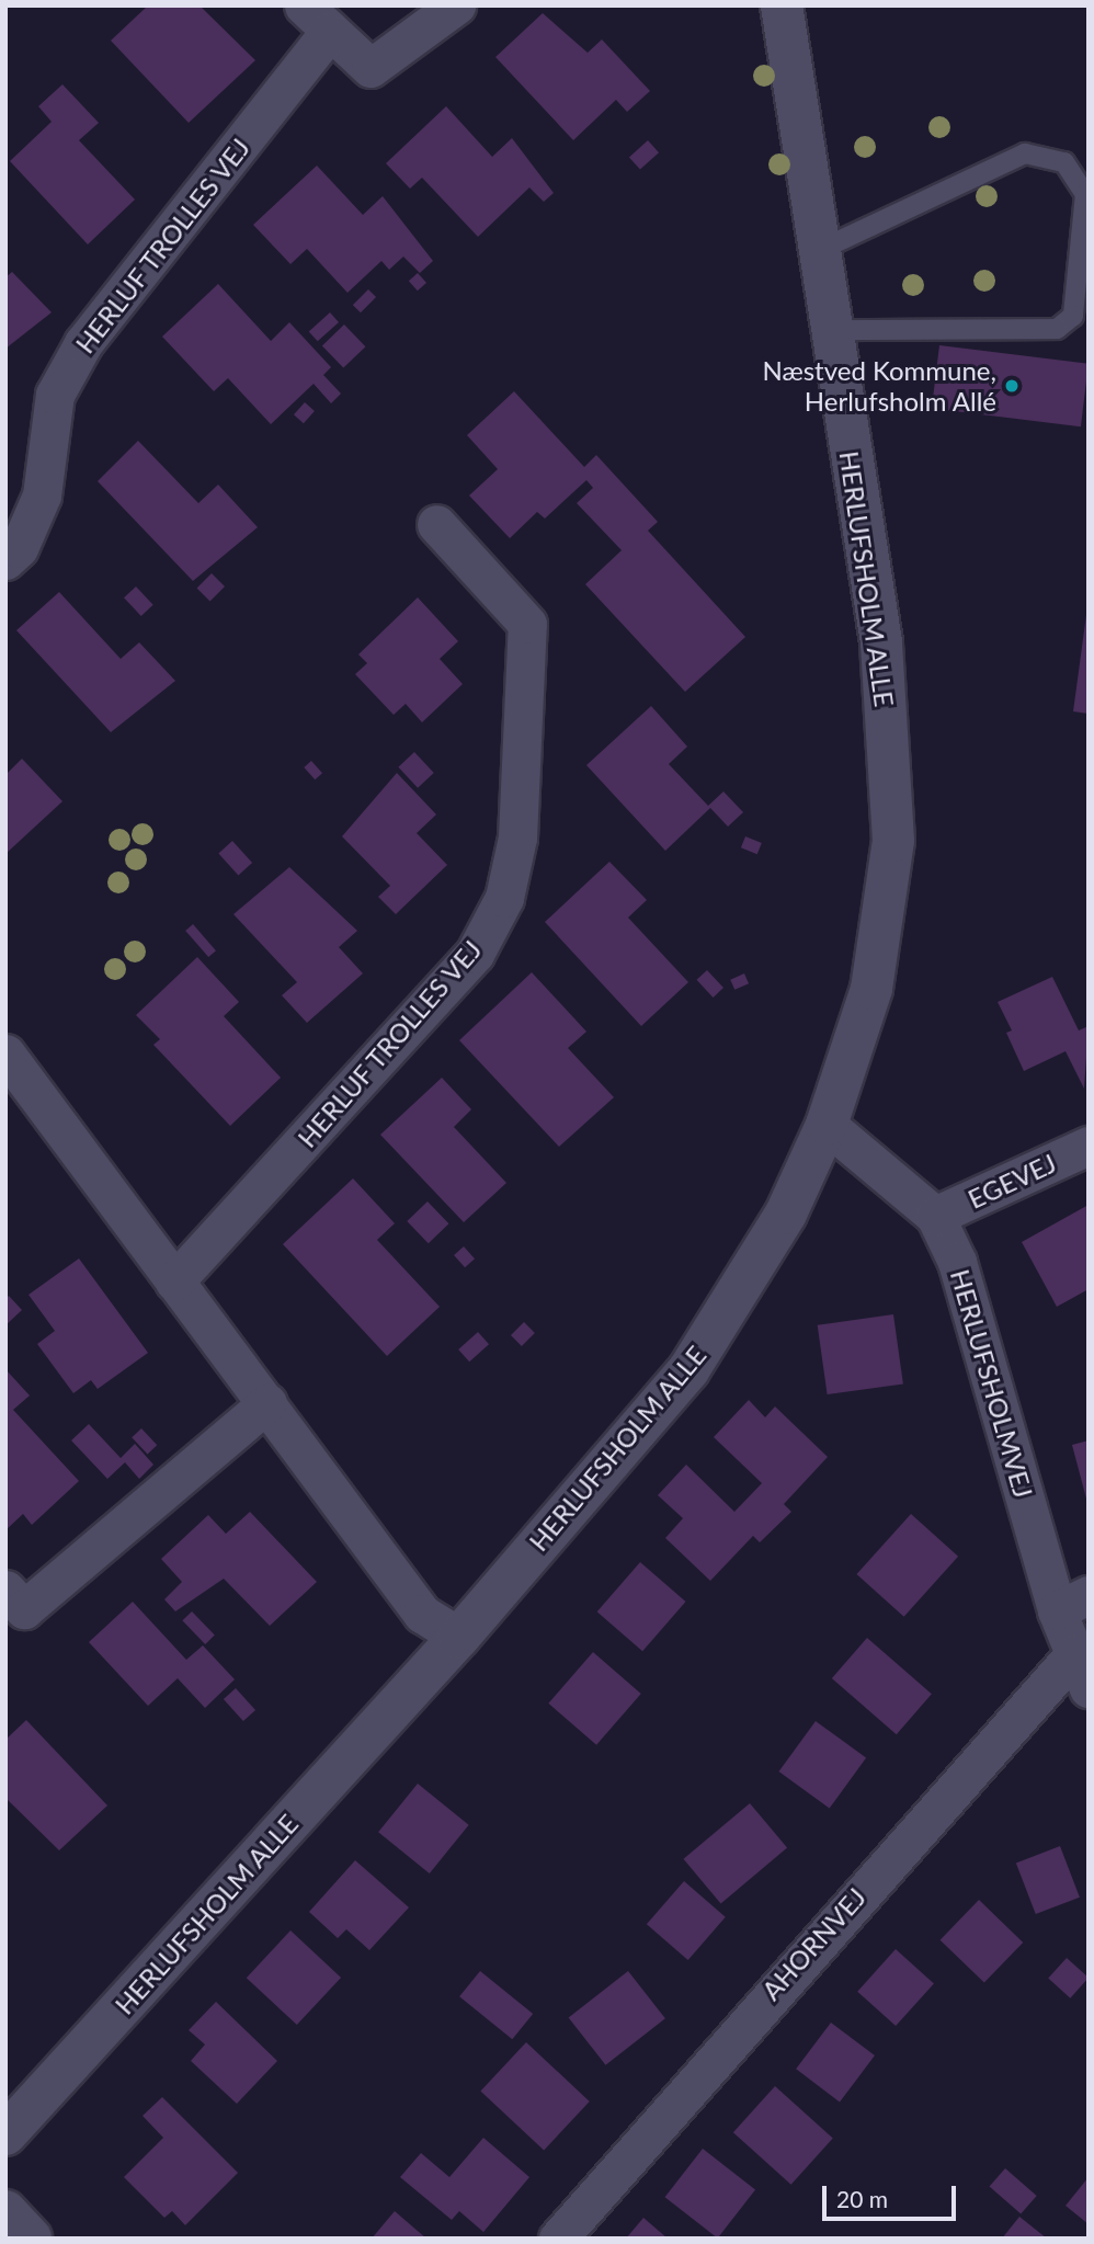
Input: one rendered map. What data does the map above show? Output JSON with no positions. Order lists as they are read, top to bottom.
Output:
{
  "streets": {
    "street": [
      "HERLUF TROLLES VEJ",
      "HERLUFSHOLM ALLE",
      "EGEVEJ",
      "HERLUFSHOLMVEJ",
      "AHORNVEJ"
    ]
  },
  "crossings": [
    ["HERLUFSHOLM ALLE", "HERLUFSHOLMVEJ"],
    ["EGEVEJ", "HERLUFSHOLMVEJ"],
    ["HERLUFSHOLMVEJ", "AHORNVEJ"]
  ],
  "places": ["Næstved Kommune, Herlufsholm Allé"],
  "scale_bar": "20 m"
}
